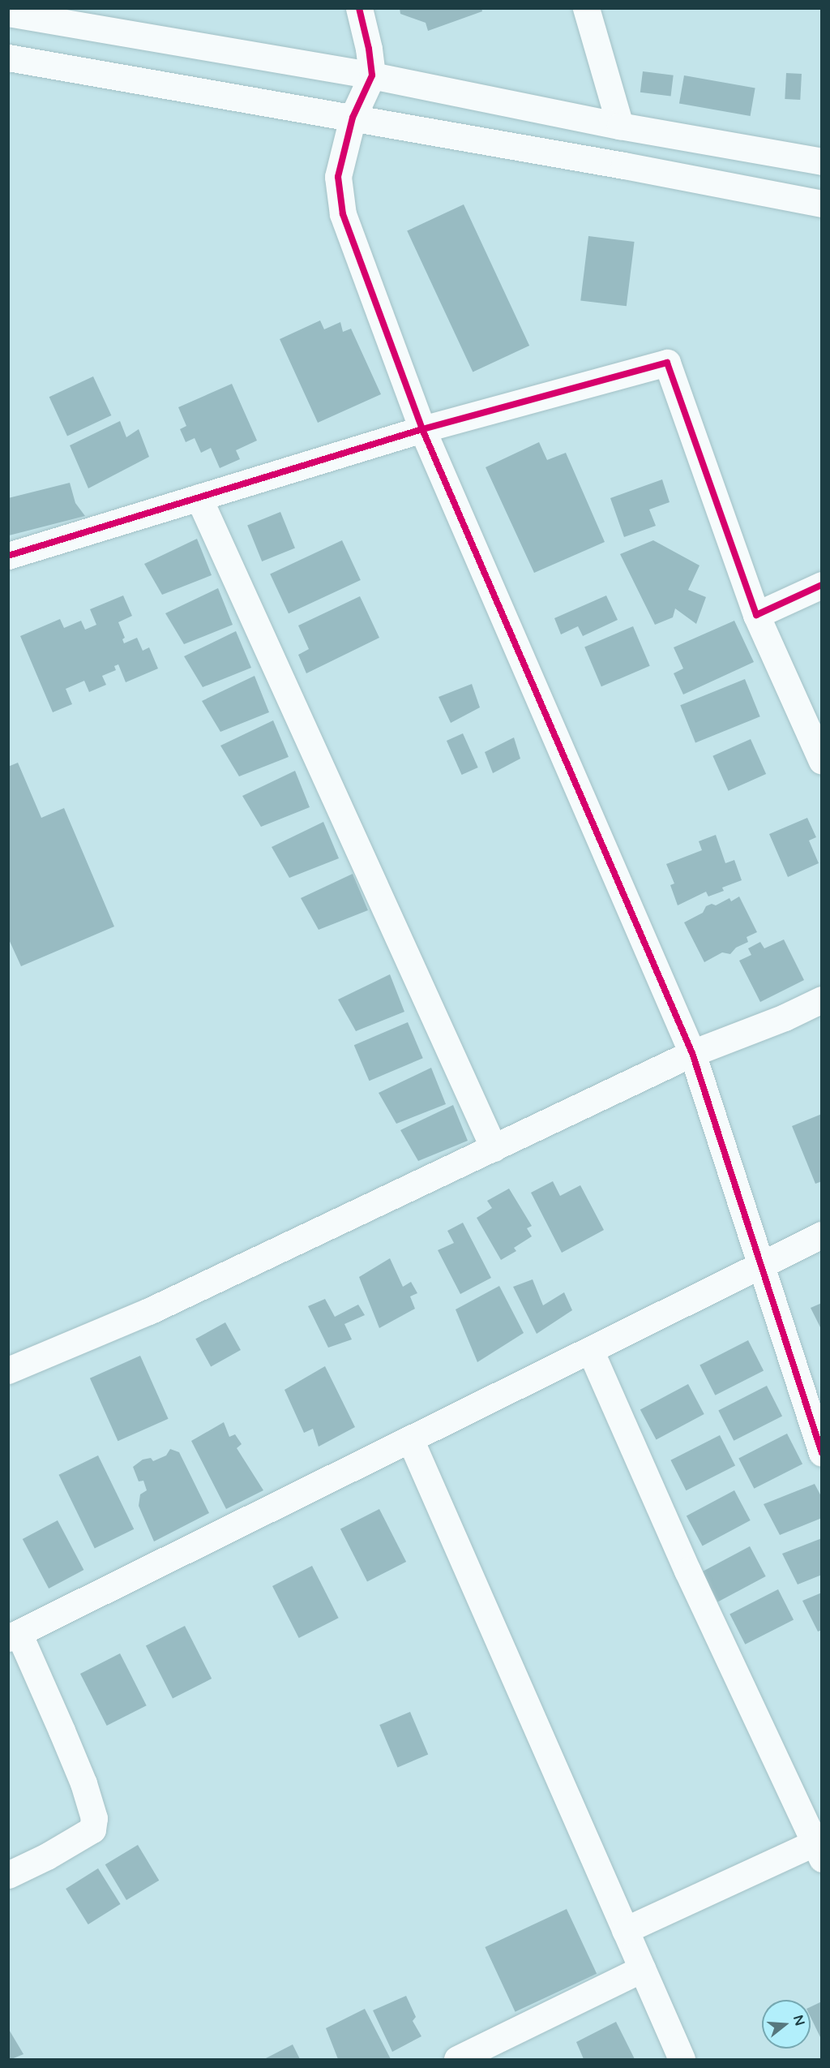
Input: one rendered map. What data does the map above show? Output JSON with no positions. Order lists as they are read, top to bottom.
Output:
{
  "north": "right"
}
